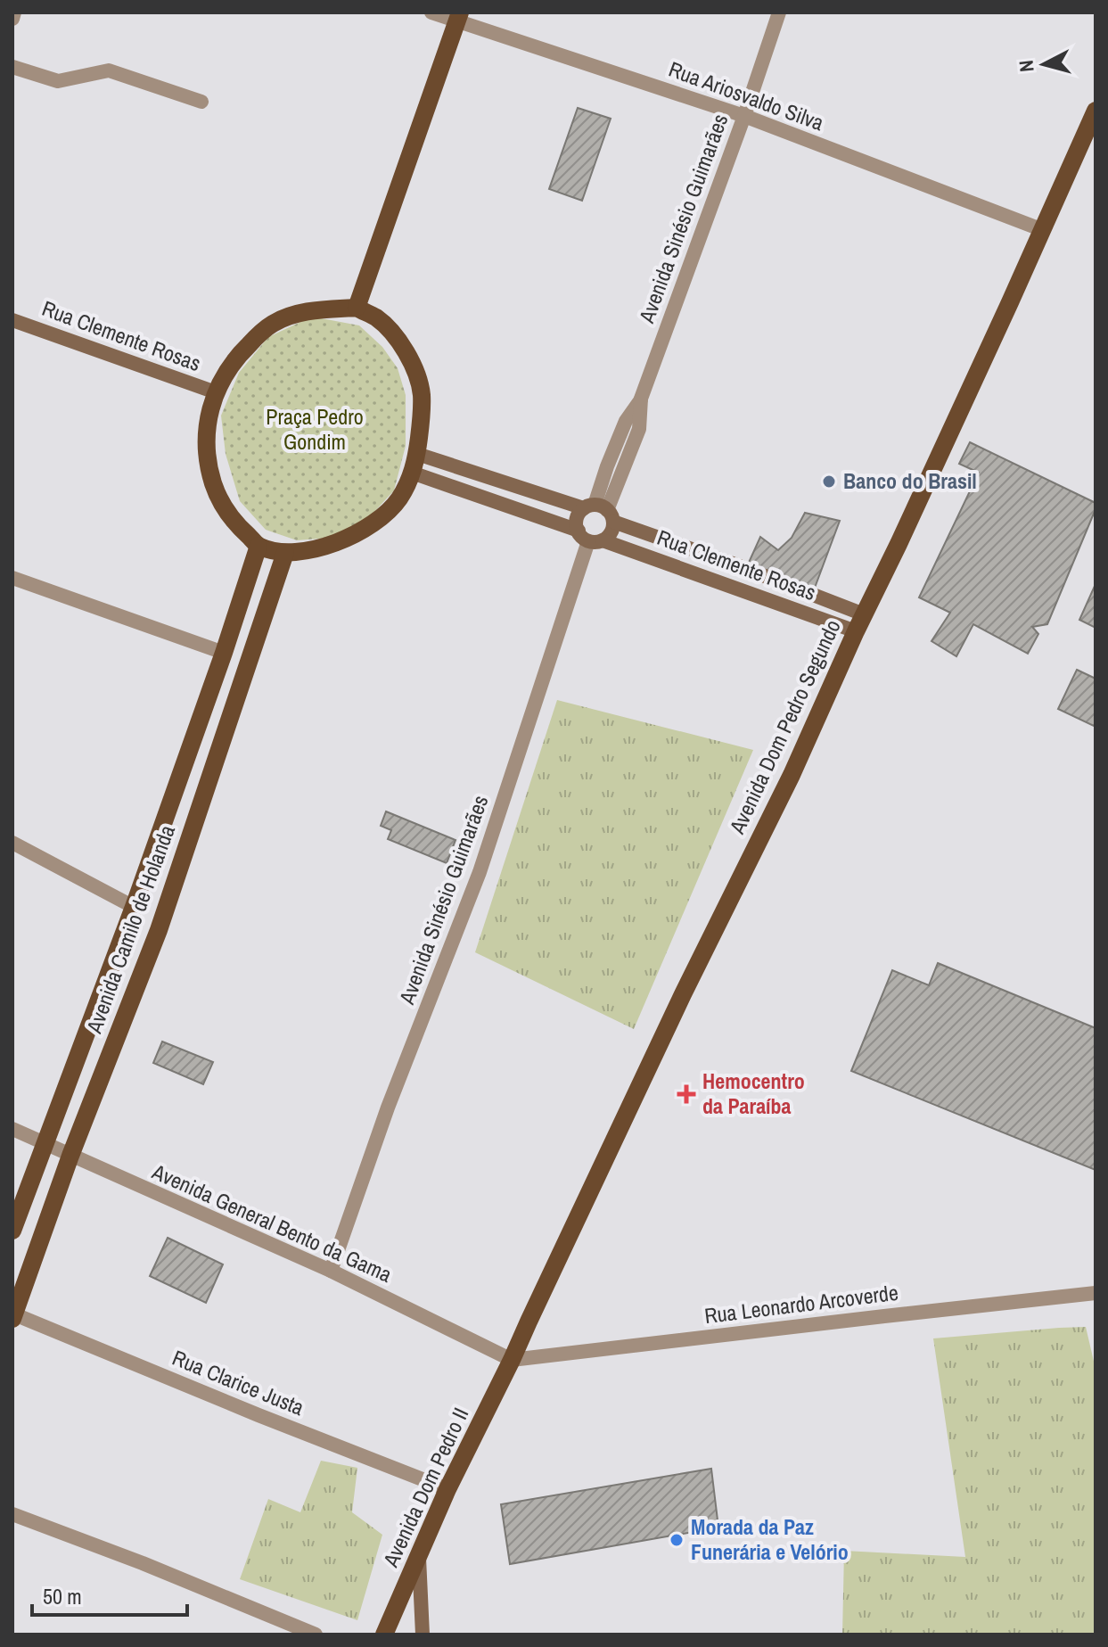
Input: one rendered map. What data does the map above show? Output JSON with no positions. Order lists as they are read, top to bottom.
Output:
{
  "streets": {
    "main road": [
      "Rua Clemente Rosas",
      "Avenida Dom Pedro Segundo",
      "Avenida Camilo de Holanda",
      "Avenida Dom Pedro II"
    ],
    "street": [
      "Rua Ariosvaldo Silva",
      "Avenida Sinésio Guimarães",
      "Avenida General Bento da Gama",
      "Rua Leonardo Arcoverde",
      "Rua Clarice Justa"
    ]
  },
  "crossings": [
    ["Rua Ariosvaldo Silva", "Avenida Sinésio Guimarães"],
    ["Rua Ariosvaldo Silva", "Avenida Dom Pedro Segundo"],
    ["Avenida Sinésio Guimarães", "Rua Clemente Rosas"],
    ["Avenida Sinésio Guimarães", "Avenida General Bento da Gama"],
    ["Rua Clemente Rosas", "Avenida Dom Pedro Segundo"],
    ["Rua Clemente Rosas", "Avenida Camilo de Holanda"],
    ["Avenida Dom Pedro Segundo", "Avenida General Bento da Gama"],
    ["Avenida Dom Pedro Segundo", "Rua Leonardo Arcoverde"],
    ["Avenida Dom Pedro Segundo", "Avenida Dom Pedro II"],
    ["Avenida Camilo de Holanda", "Avenida General Bento da Gama"],
    ["Avenida Camilo de Holanda", "Rua Clarice Justa"],
    ["Avenida General Bento da Gama", "Rua Leonardo Arcoverde"],
    ["Avenida General Bento da Gama", "Avenida Dom Pedro II"],
    ["Rua Leonardo Arcoverde", "Avenida Dom Pedro II"],
    ["Rua Clarice Justa", "Avenida Dom Pedro II"]
  ],
  "parks": ["Praça Pedro Gondim"],
  "places": {
    "other": ["Banco do Brasil", "Morada da Paz Funerária e Velório"],
    "health": ["Hemocentro da Paraíba"]
  },
  "scale_bar": "50 m",
  "north": "left"
}
